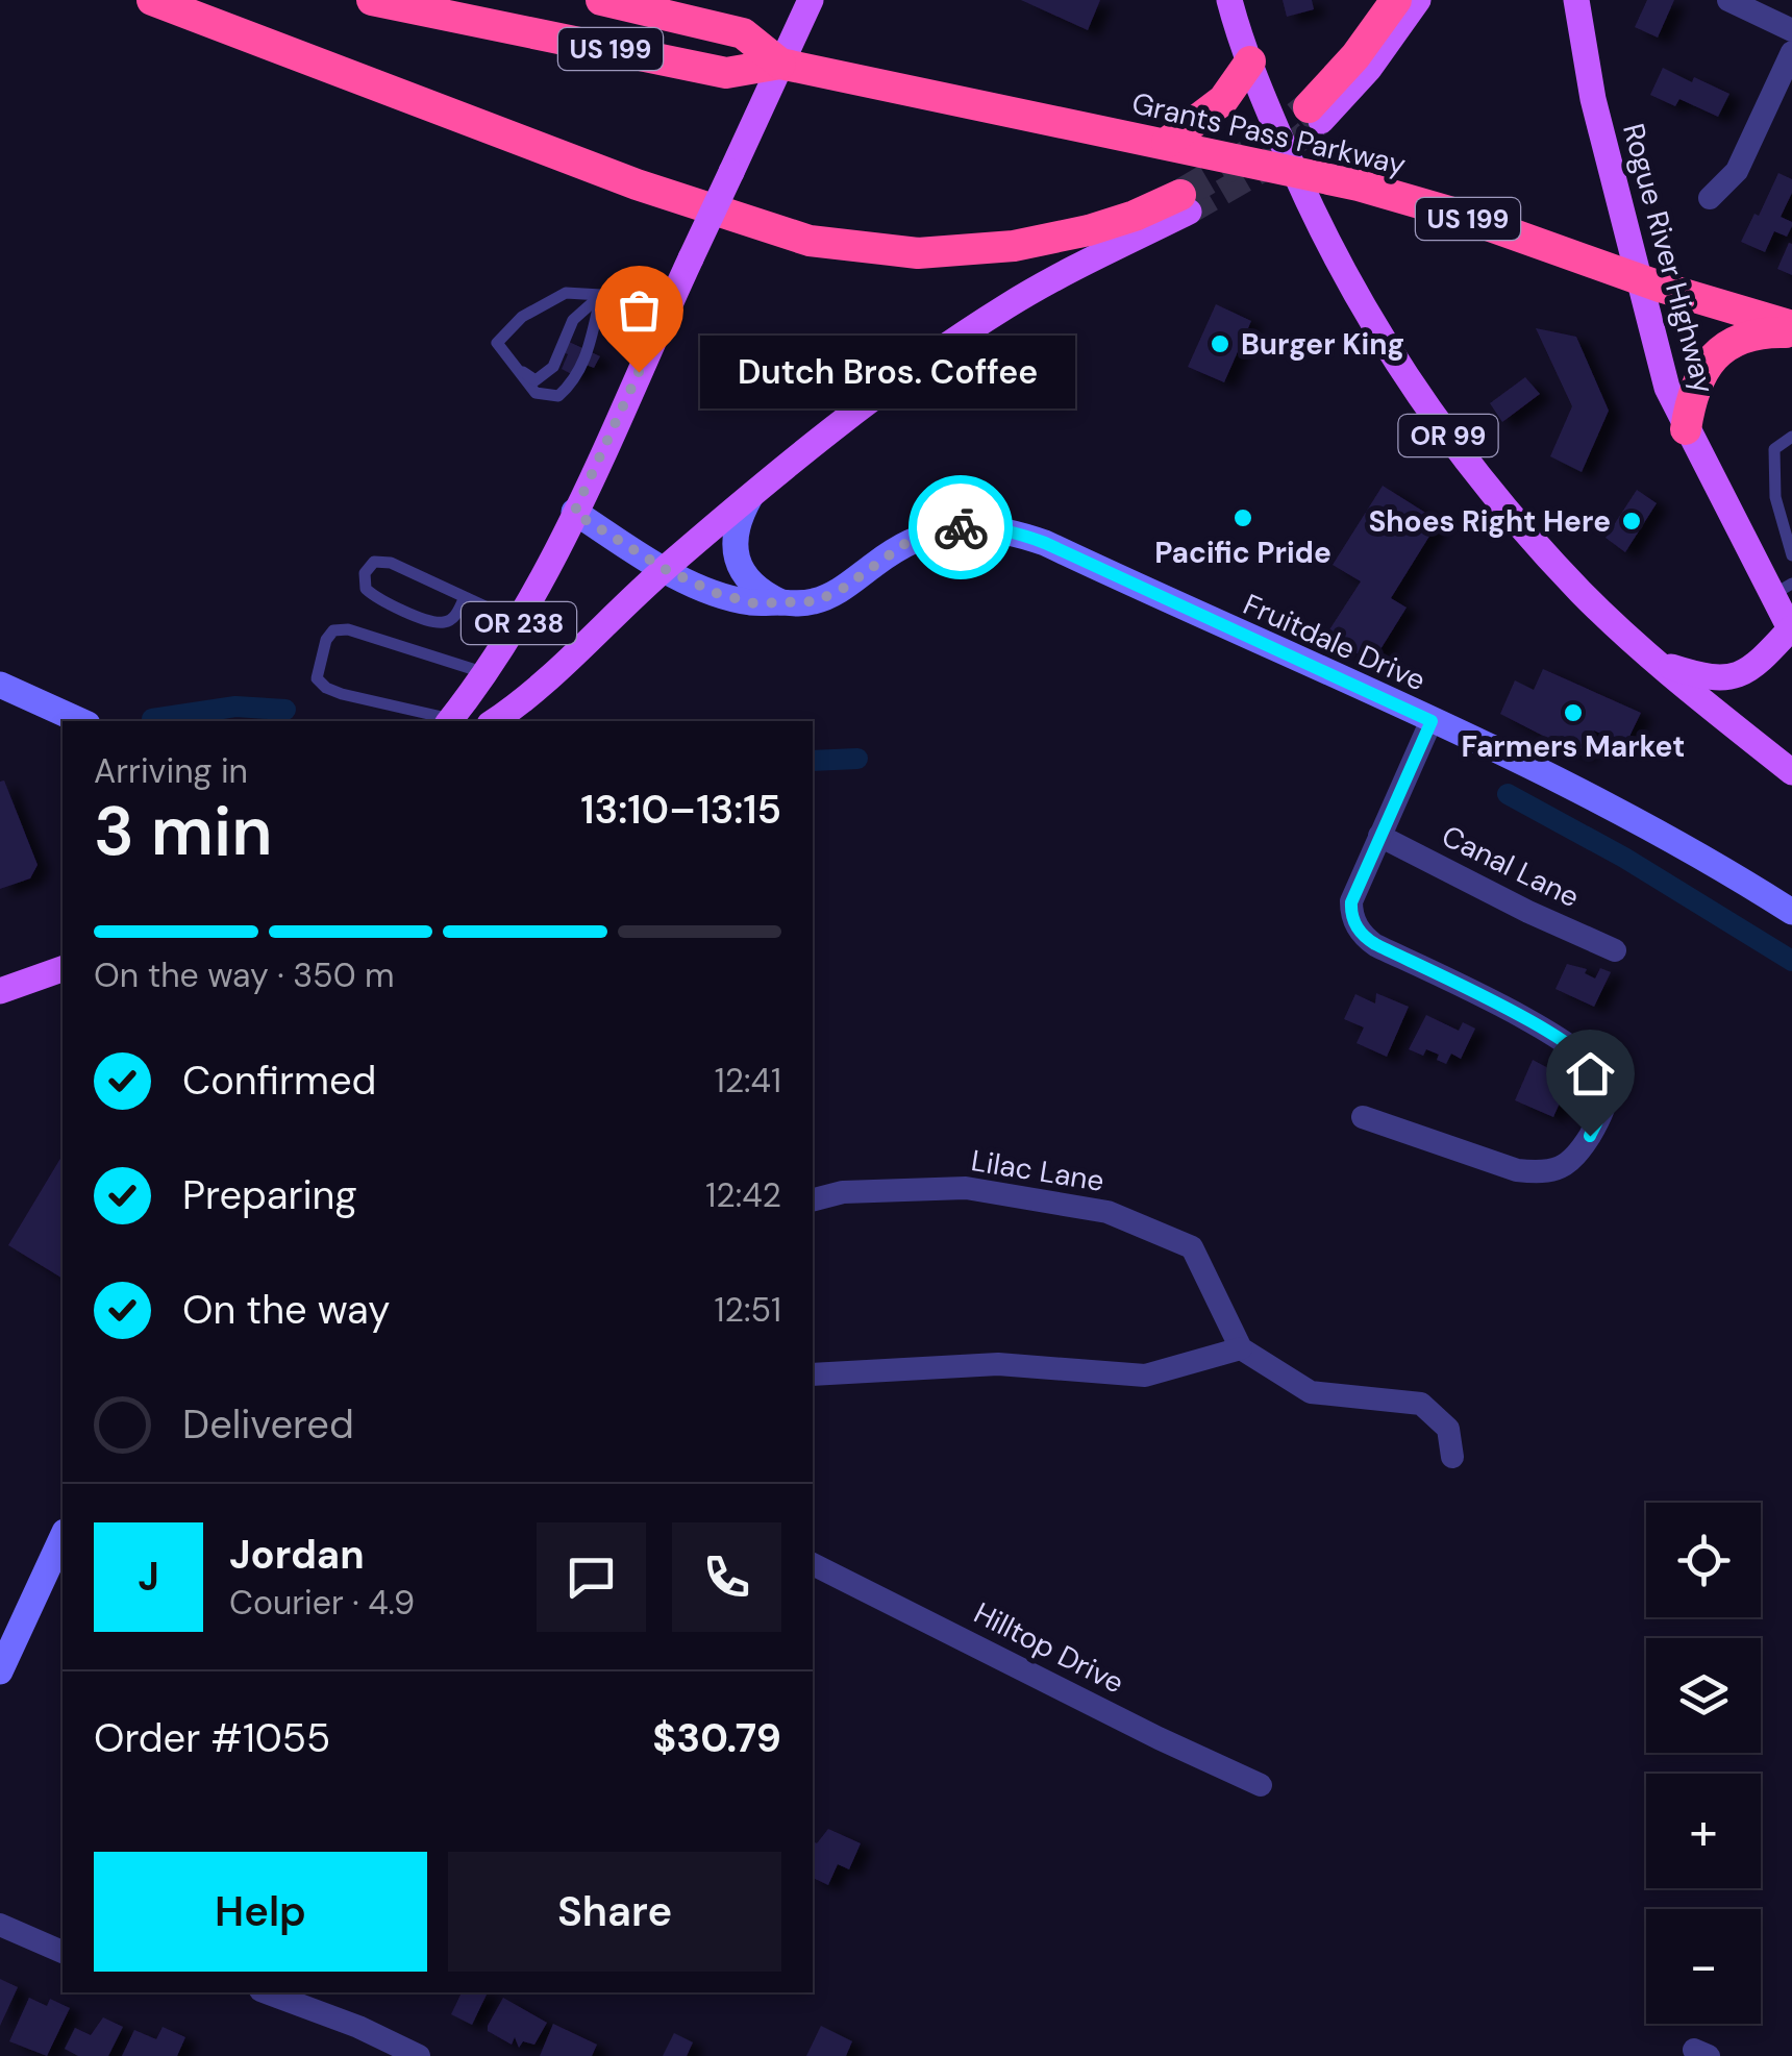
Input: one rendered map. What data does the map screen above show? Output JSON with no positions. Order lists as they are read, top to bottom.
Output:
{
  "streets": {
    "highway": ["US 199", "Grants Pass Parkway"],
    "main road": ["Rogue River Highway", "OR 99", "OR 238"],
    "street": [
      "Fruitdale Drive",
      "Canal Lane",
      "Lilac Lane",
      "Hilltop Drive"
    ]
  },
  "crossings": [
    ["Grants Pass Parkway", "Rogue River Highway"],
    ["Grants Pass Parkway", "OR 99"],
    ["Grants Pass Parkway", "OR 238"],
    ["OR 238", "Fruitdale Drive"]
  ],
  "places": [
    "Burger King",
    "Dutch Bros. Coffee",
    "Pacific Pride",
    "Shoes Right Here",
    "Farmers Market"
  ],
  "page": {
    "bubble": "Dutch Bros. Coffee",
    "heading": ["3 min", "Arriving in", "13:10–13:15"],
    "panel": [
      "Jordan",
      "Courier · 4.9",
      "Order #1055",
      "$30.79"
    ],
    "bar": "On the way · 350 m",
    "list": [
      ["Confirmed", "12:41"],
      ["Preparing", "12:42"],
      ["On the way", "12:51"],
      "Delivered"
    ],
    "map_buttons": ["+", "−"],
    "round": "J",
    "buttons": ["Help", "Share"]
  }
}
